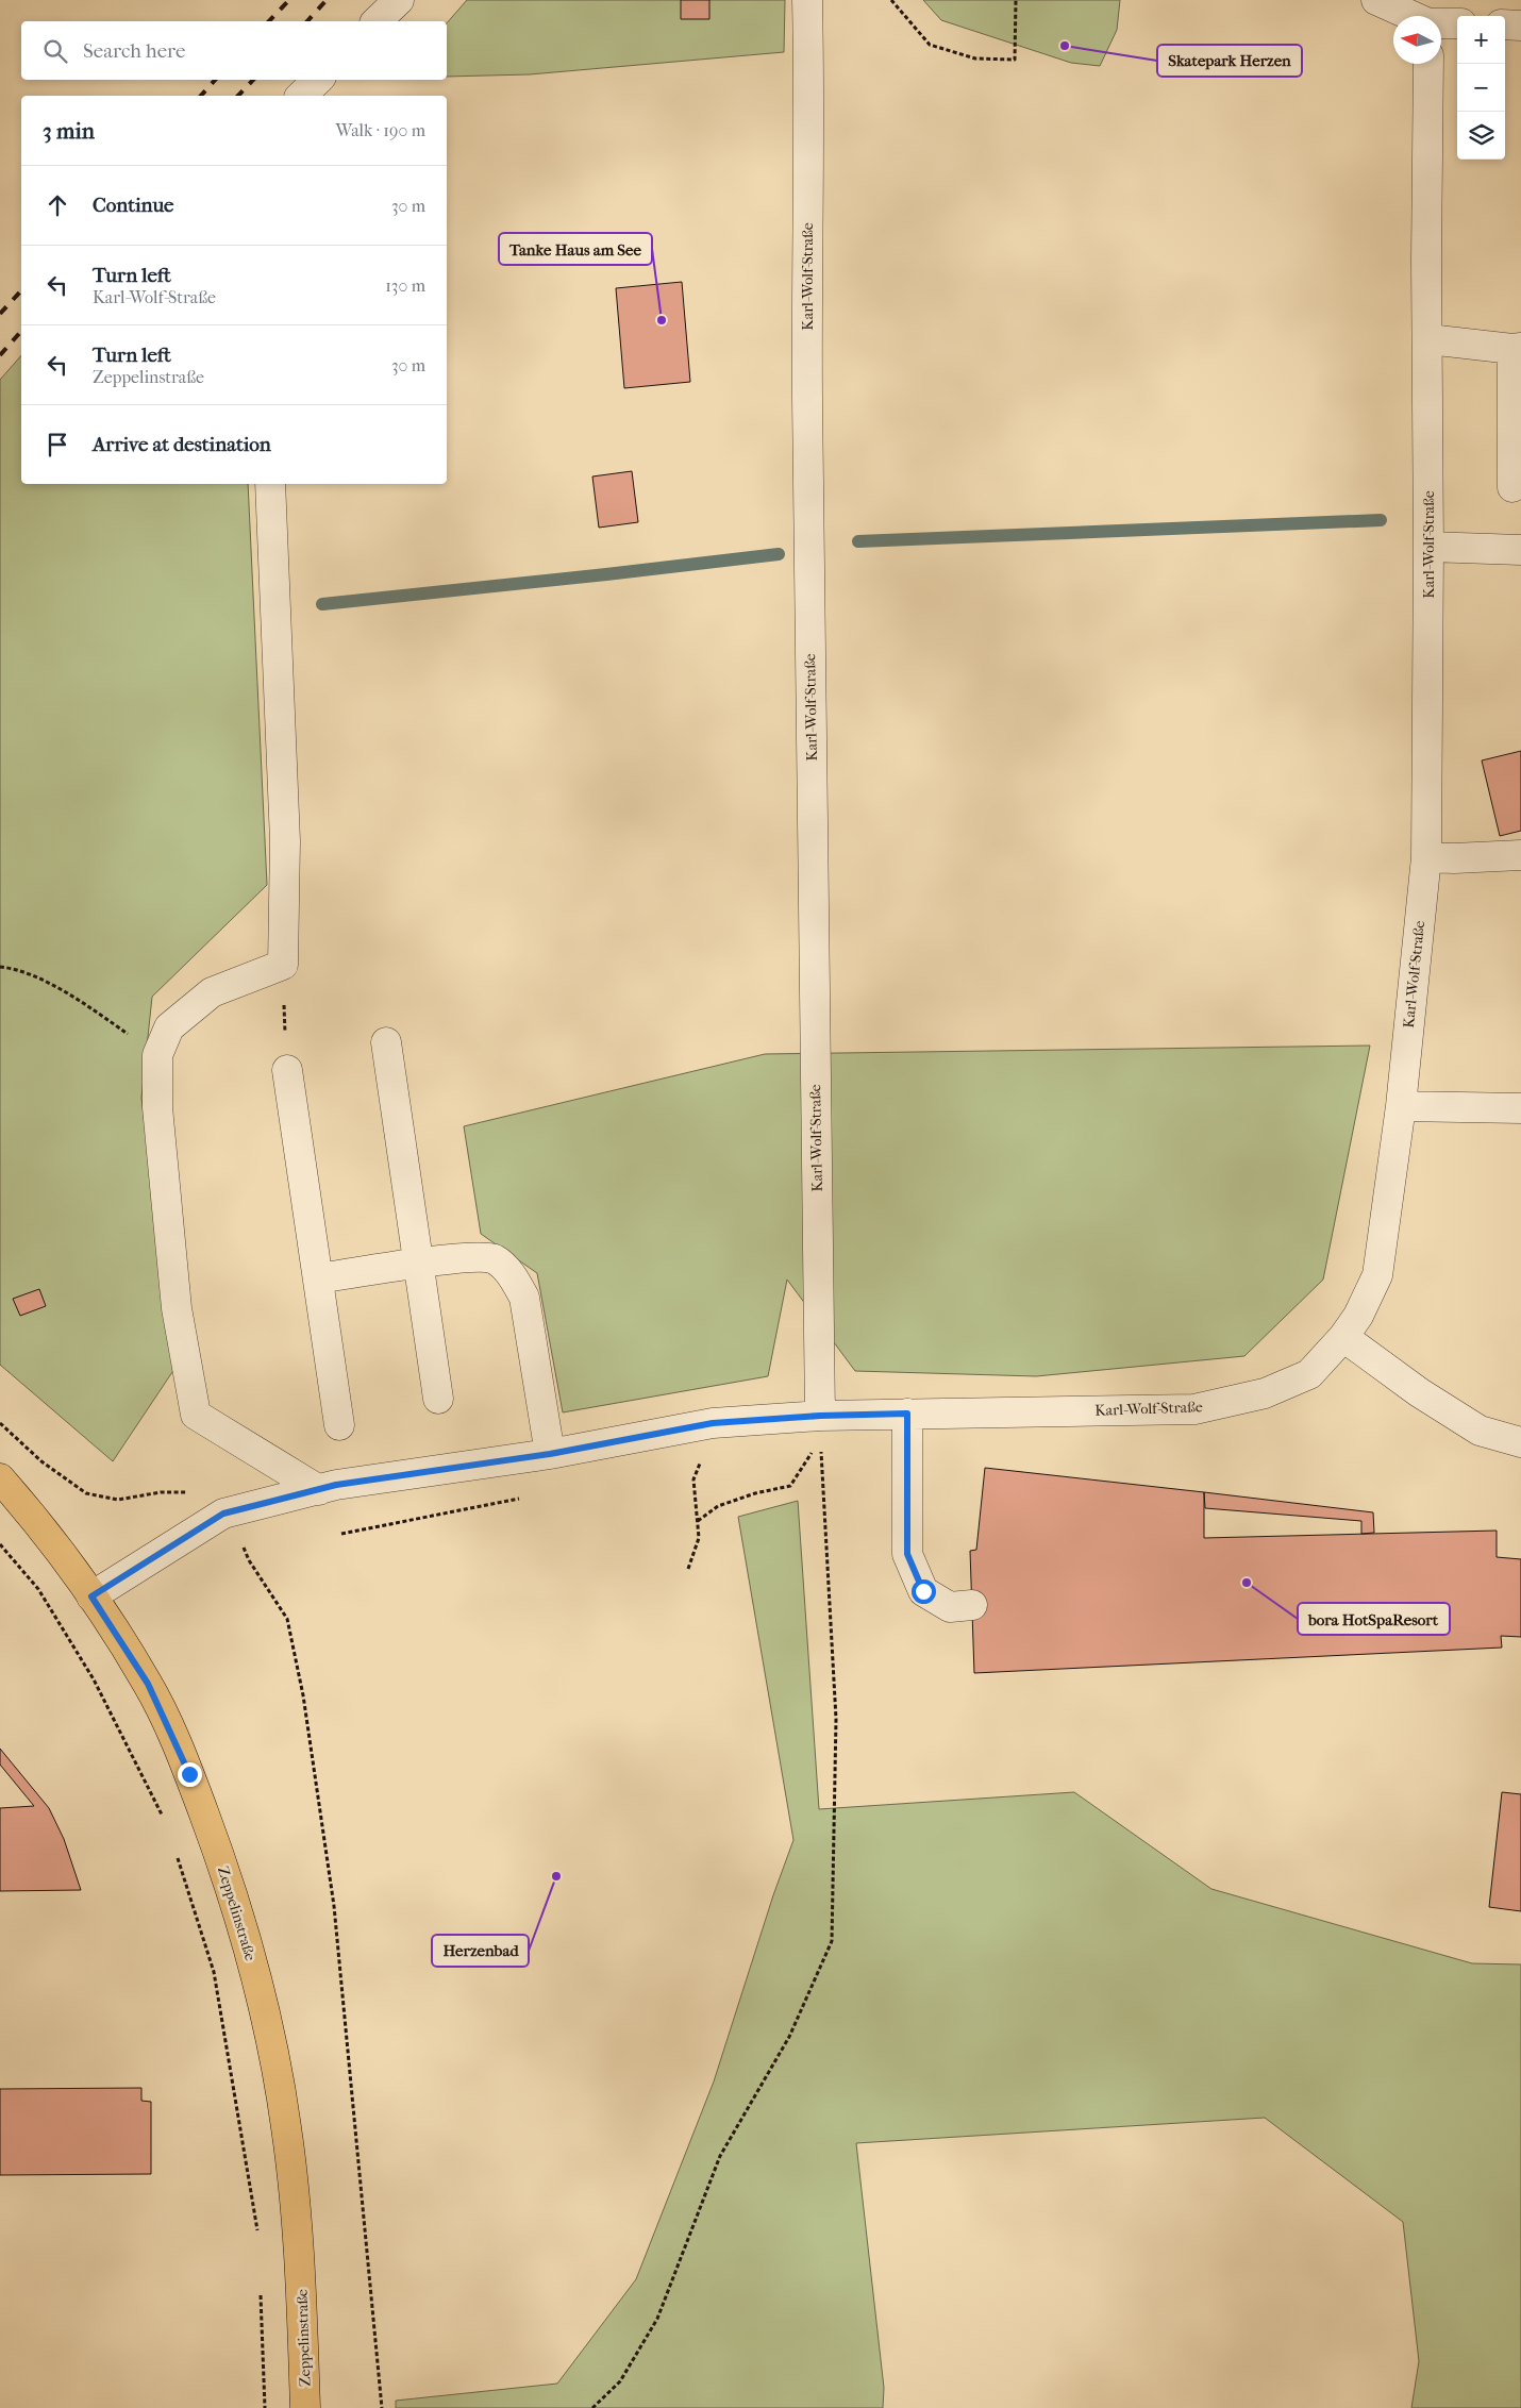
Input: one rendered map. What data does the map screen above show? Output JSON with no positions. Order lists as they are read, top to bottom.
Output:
{
  "streets": {
    "main road": ["Zeppelinstraße"],
    "street": ["Karl-Wolf-Straße"]
  },
  "crossings": [
    ["Karl-Wolf-Straße", "Zeppelinstraße"]
  ],
  "places": [
    "Skatepark Herzen",
    "Tanke Haus am See",
    "bora HotSpaResort",
    "Herzenbad"
  ],
  "north": "left",
  "page": {
    "map_buttons": ["+", "−"],
    "search": "Search here",
    "heading": ["3 min", "Walk · 190 m"],
    "list": [
      ["Continue", "30 m"],
      ["Turn left", "Karl-Wolf-Straße", "130 m"],
      ["Turn left", "Zeppelinstraße", "30 m"],
      "Arrive at destination"
    ]
  }
}
